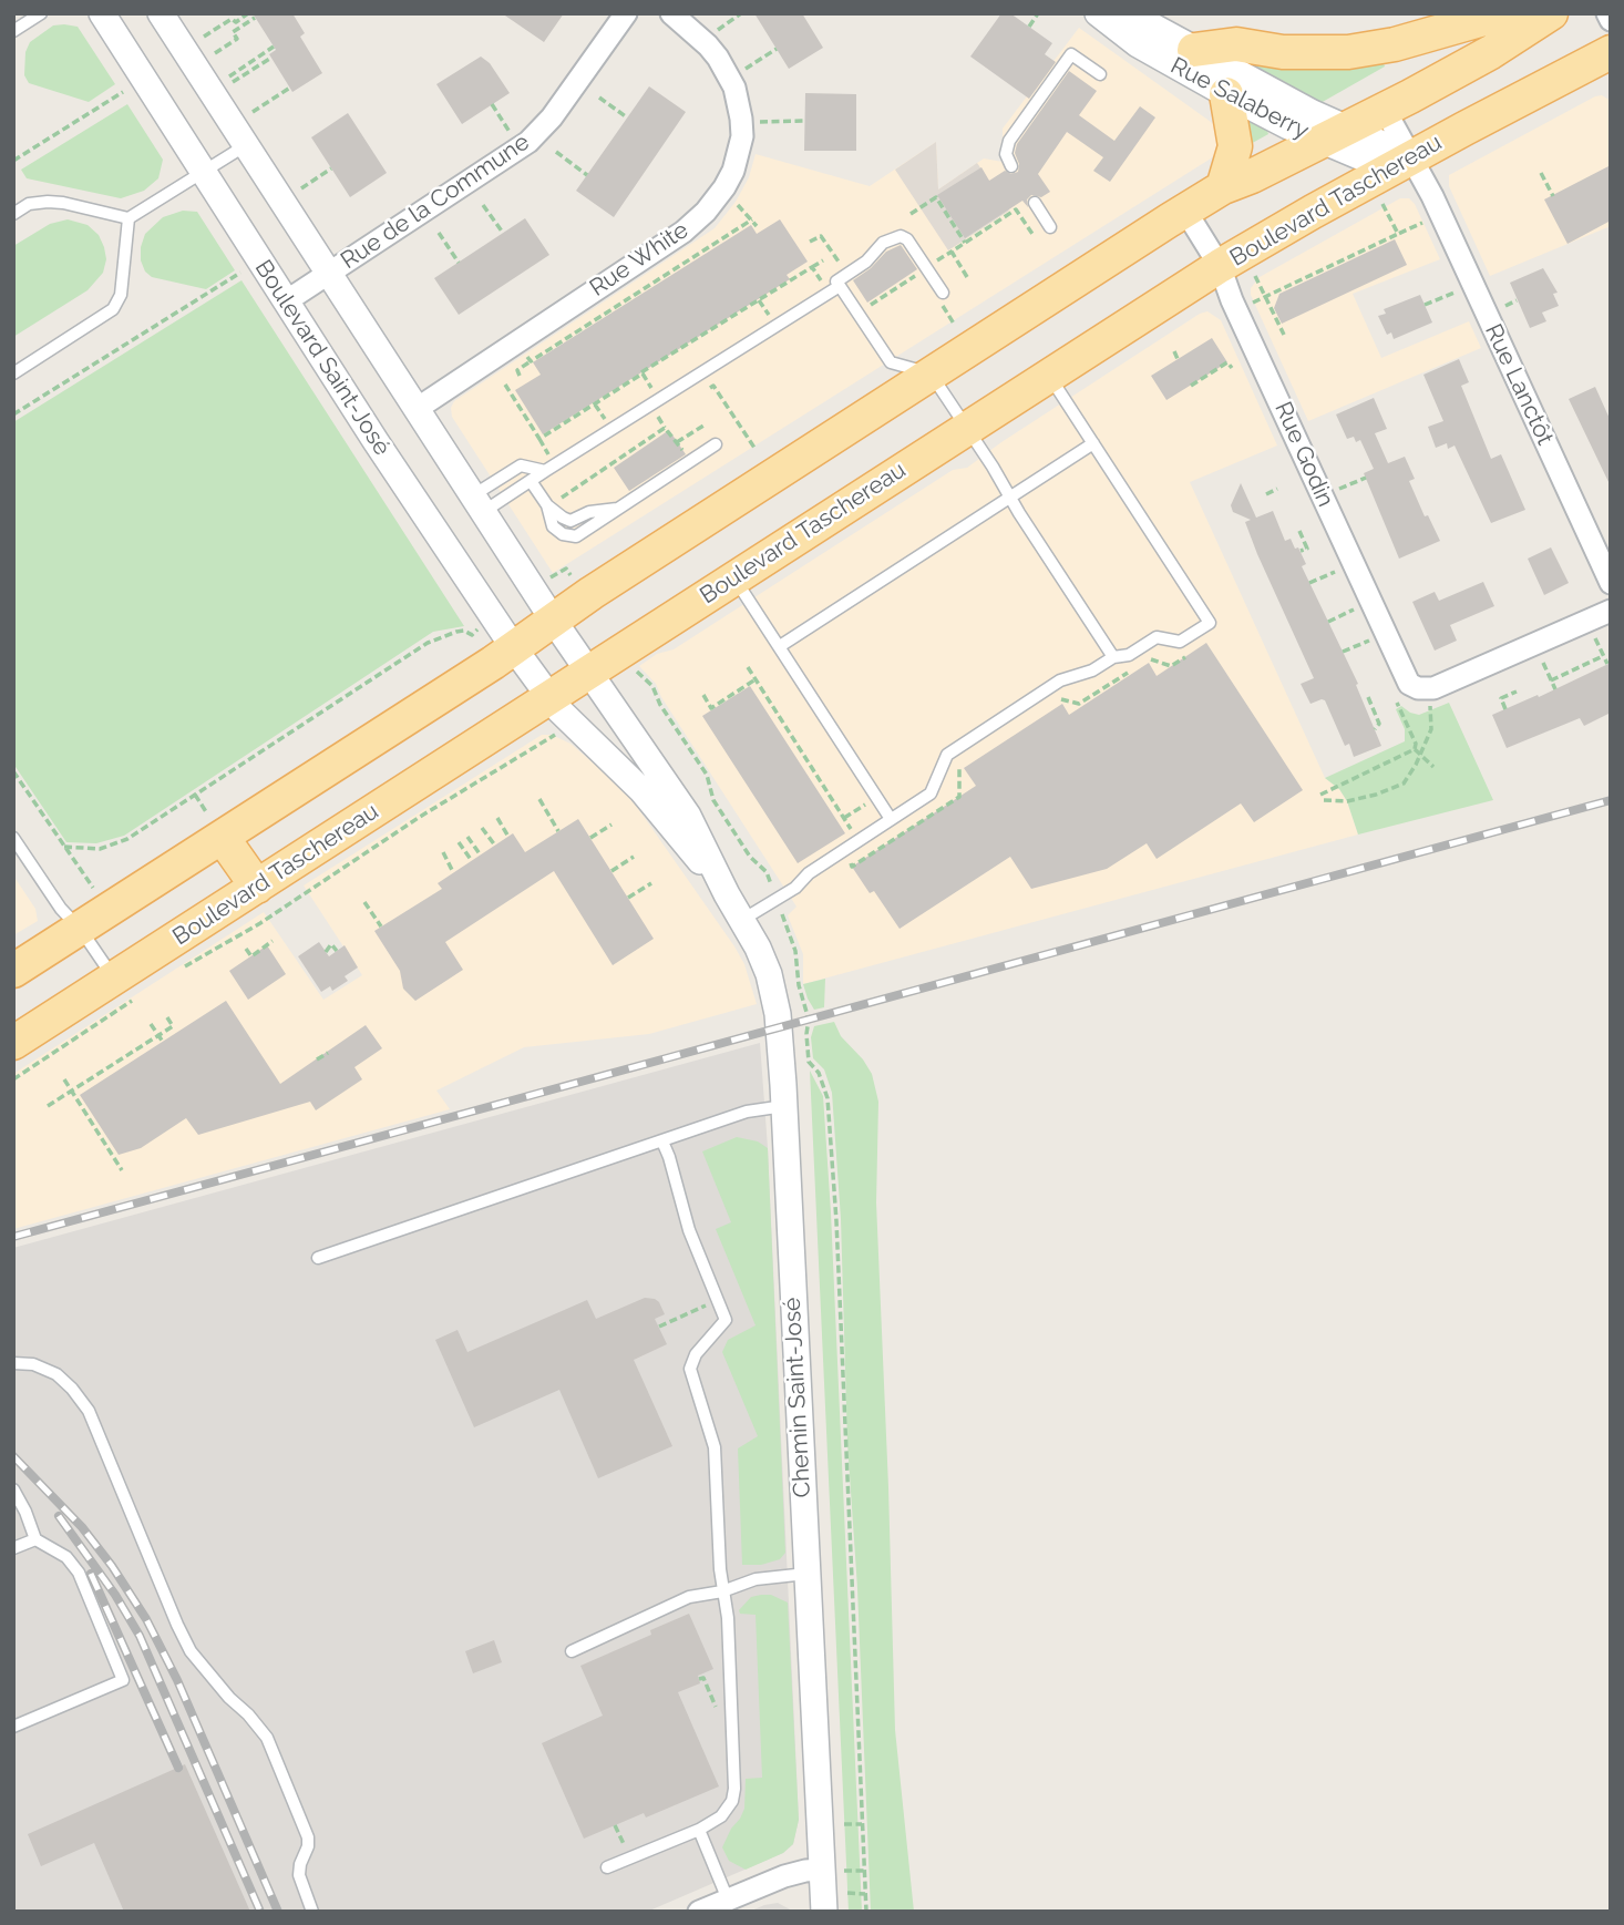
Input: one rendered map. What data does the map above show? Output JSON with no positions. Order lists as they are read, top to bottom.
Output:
{
  "streets": {
    "main road": ["Boulevard Taschereau"],
    "street": [
      "Rue Salaberry",
      "Rue de la Commune",
      "Rue White",
      "Boulevard Saint-José",
      "Rue Lanctôt",
      "Rue Godin",
      "Chemin Saint-José"
    ]
  },
  "crossings": [
    ["Rue Salaberry", "Boulevard Taschereau"],
    ["Rue Salaberry", "Rue Lanctôt"],
    ["Boulevard Taschereau", "Boulevard Saint-José"],
    ["Boulevard Taschereau", "Rue Lanctôt"],
    ["Boulevard Taschereau", "Rue Godin"],
    ["Boulevard Taschereau", "Chemin Saint-José"],
    ["Rue de la Commune", "Boulevard Saint-José"],
    ["Boulevard Saint-José", "Chemin Saint-José"]
  ]
}
